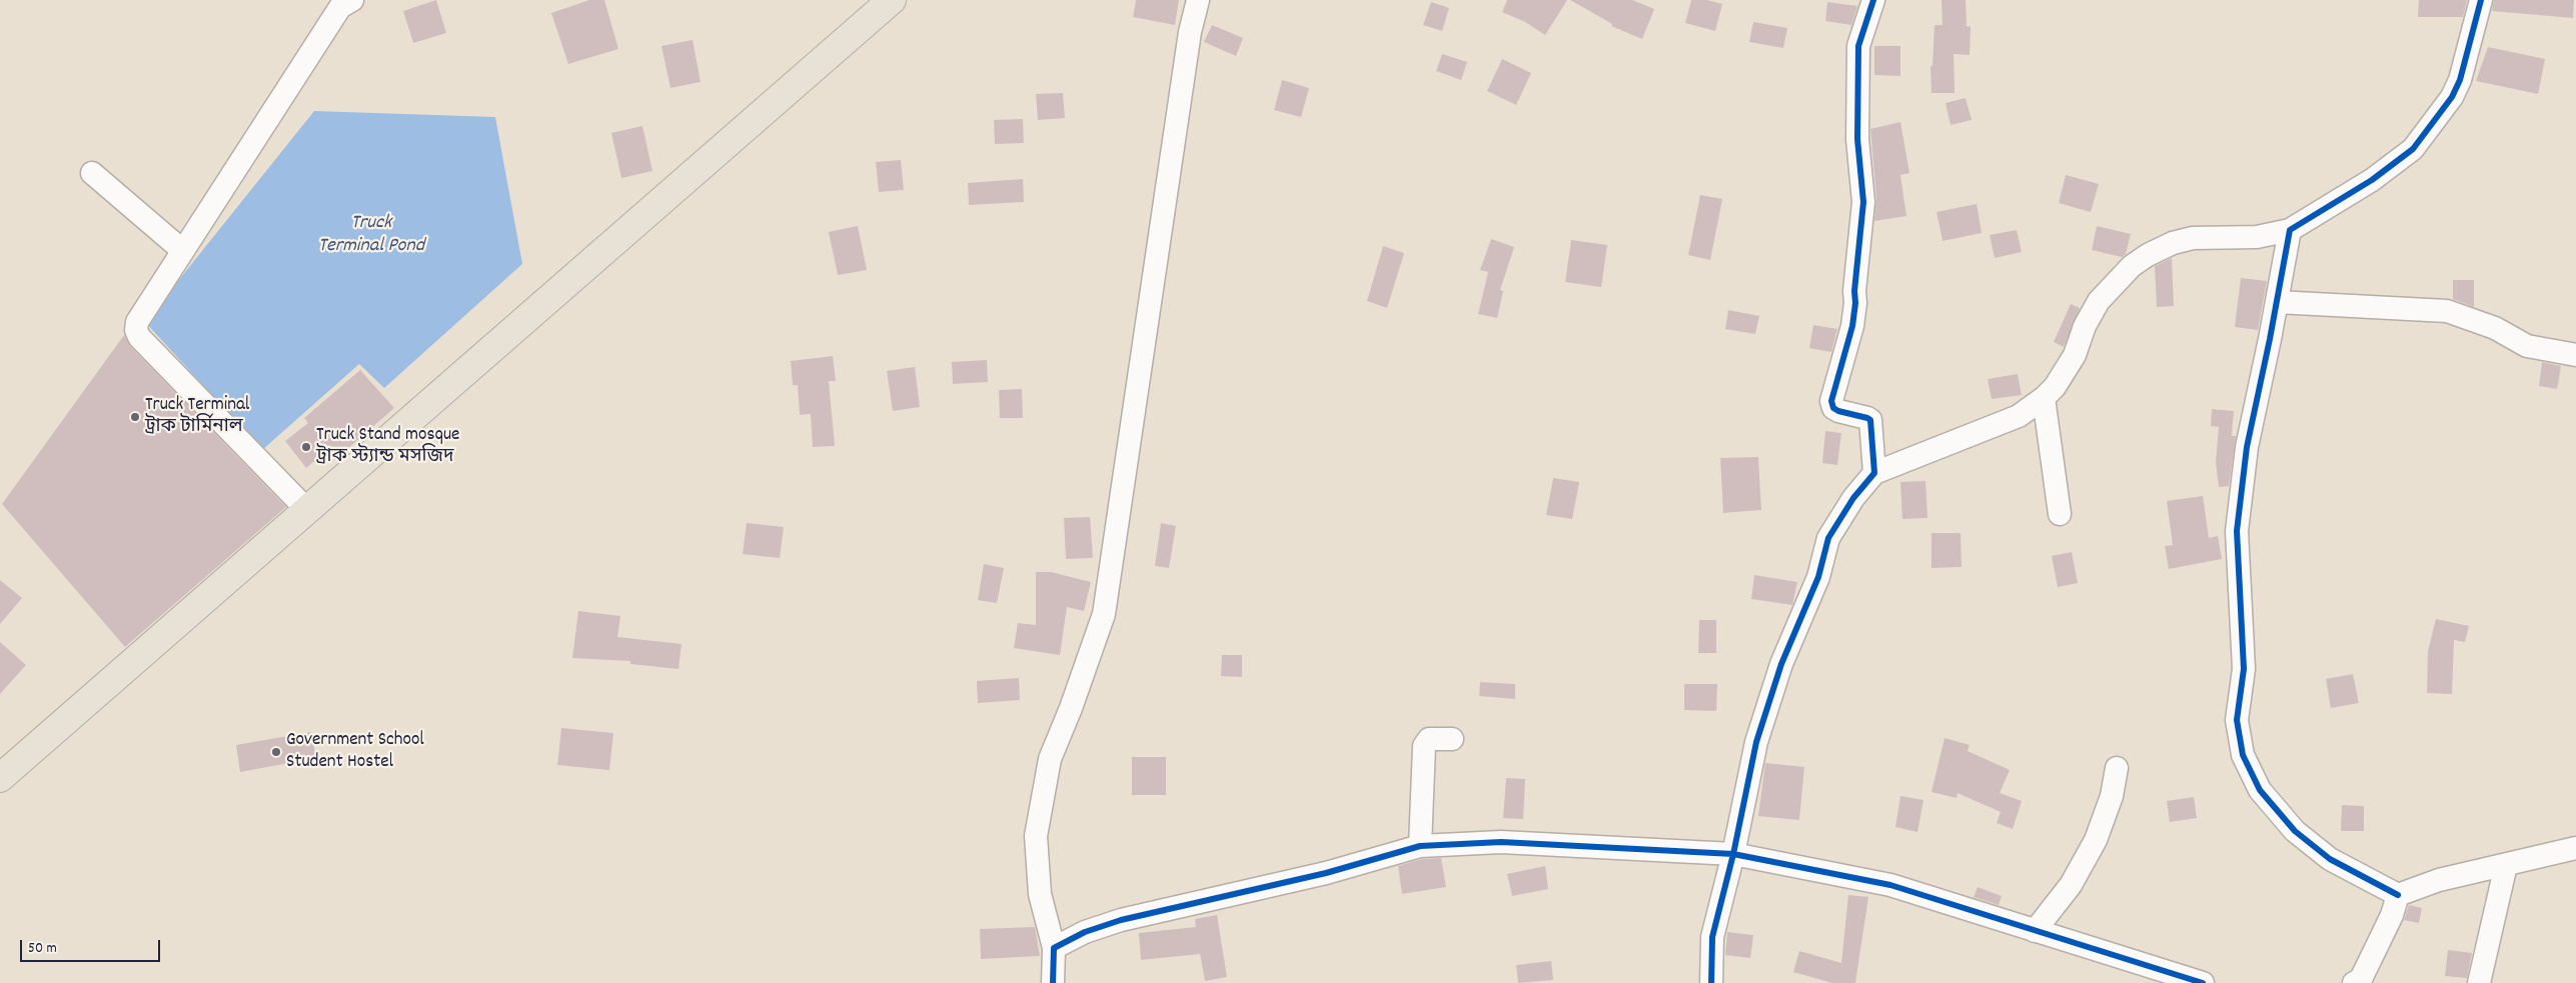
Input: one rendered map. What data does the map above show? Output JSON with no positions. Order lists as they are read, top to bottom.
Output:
{
  "water": ["Truck Terminal Pond"],
  "places": ["Truck Terminal ট্রাক টার্মিনাল", "Truck Stand mosque ট্রাক স্ট্যান্ড মসজিদ", "Government School Student Hostel"],
  "scale_bar": "50 m"
}
